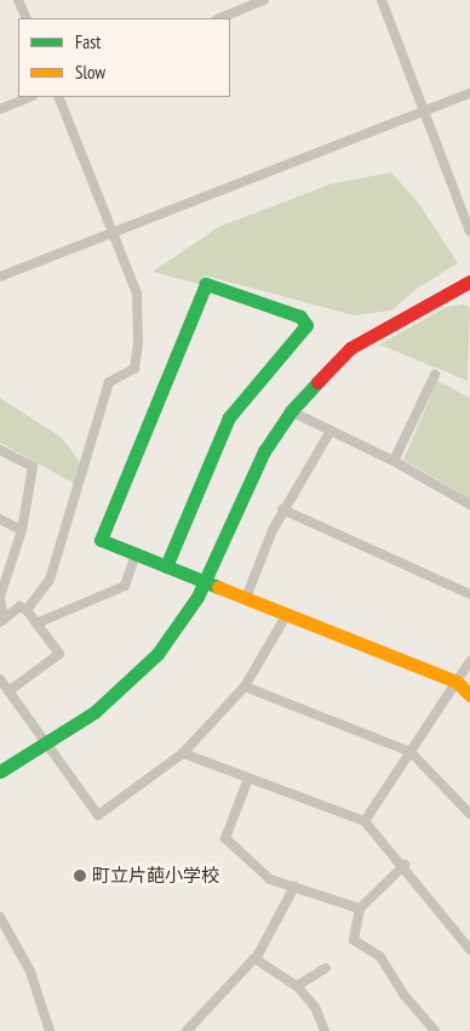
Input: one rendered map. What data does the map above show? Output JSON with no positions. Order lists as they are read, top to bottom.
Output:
{
  "places": ["町立片葩小学校"],
  "legend": ["Fast", "Slow"]
}
